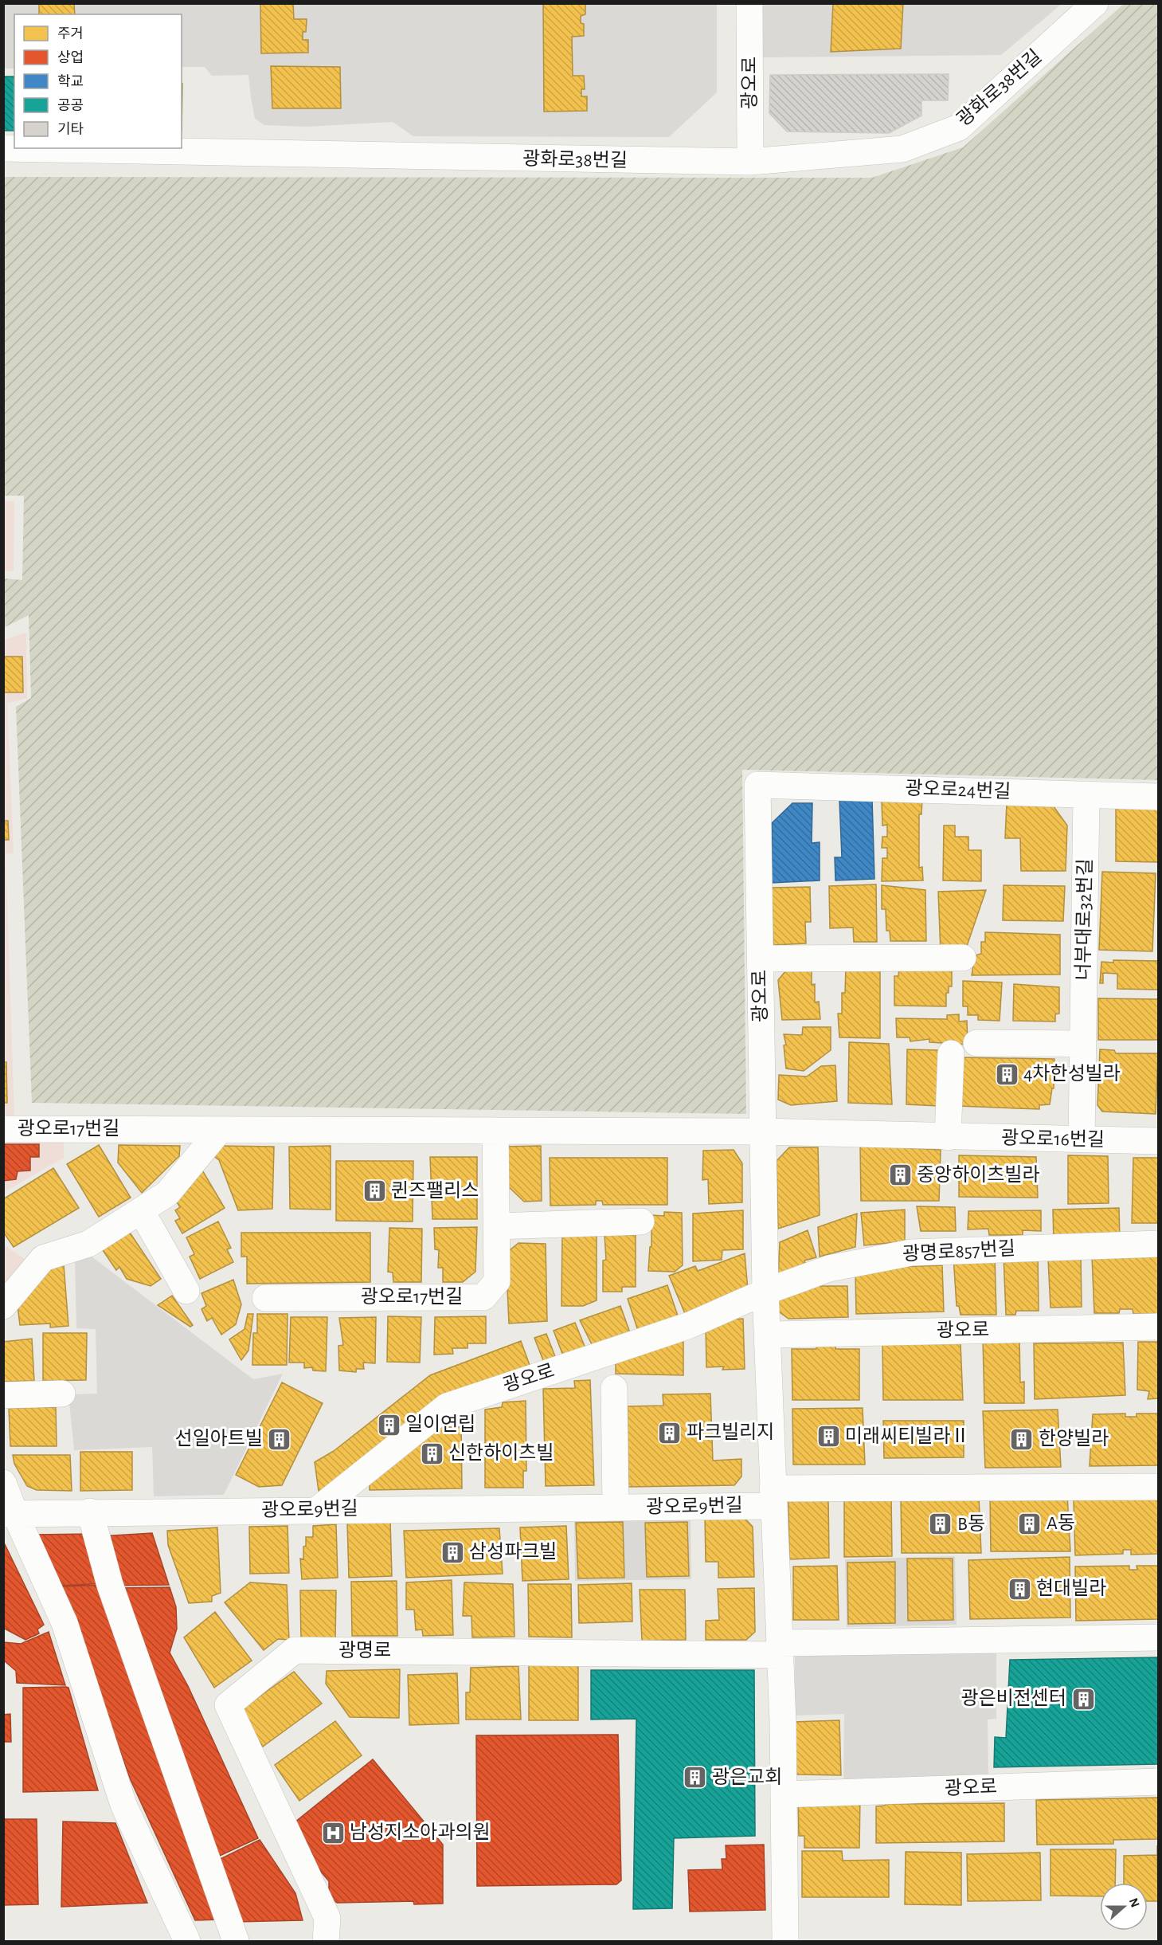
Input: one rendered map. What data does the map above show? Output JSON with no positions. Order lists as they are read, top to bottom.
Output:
{
  "streets": {
    "street": [
      "광오로",
      "광화로38번길",
      "광오로24번길",
      "너부대로32번길",
      "광오로17번길",
      "광오로16번길",
      "광명로857번길",
      "광오로9번길",
      "광명로"
    ]
  },
  "crossings": [
    ["광오로", "광화로38번길"],
    ["광오로", "광오로24번길"],
    ["광오로", "광오로17번길"],
    ["광오로", "광오로16번길"],
    ["광오로", "광명로857번길"],
    ["광오로", "광오로9번길"],
    ["광오로", "광명로"],
    ["광오로24번길", "너부대로32번길"],
    ["너부대로32번길", "광오로16번길"],
    ["광오로17번길", "광오로16번길"]
  ],
  "places": {
    "building": [
      "4차한성빌라",
      "중앙하이츠빌라",
      "퀸즈팰리스",
      "일이연립",
      "파크빌리지",
      "미래씨티빌라Ⅱ",
      "선일아트빌",
      "한양빌라",
      "신한하이츠빌",
      "A동",
      "B동",
      "삼성파크빌",
      "현대빌라",
      "광은비전센터",
      "광은교회"
    ],
    "hospital": ["남성지소아과의원"]
  },
  "legend": [
    "주거",
    "상업",
    "학교",
    "공공",
    "기타"
  ],
  "north": "right"
}
